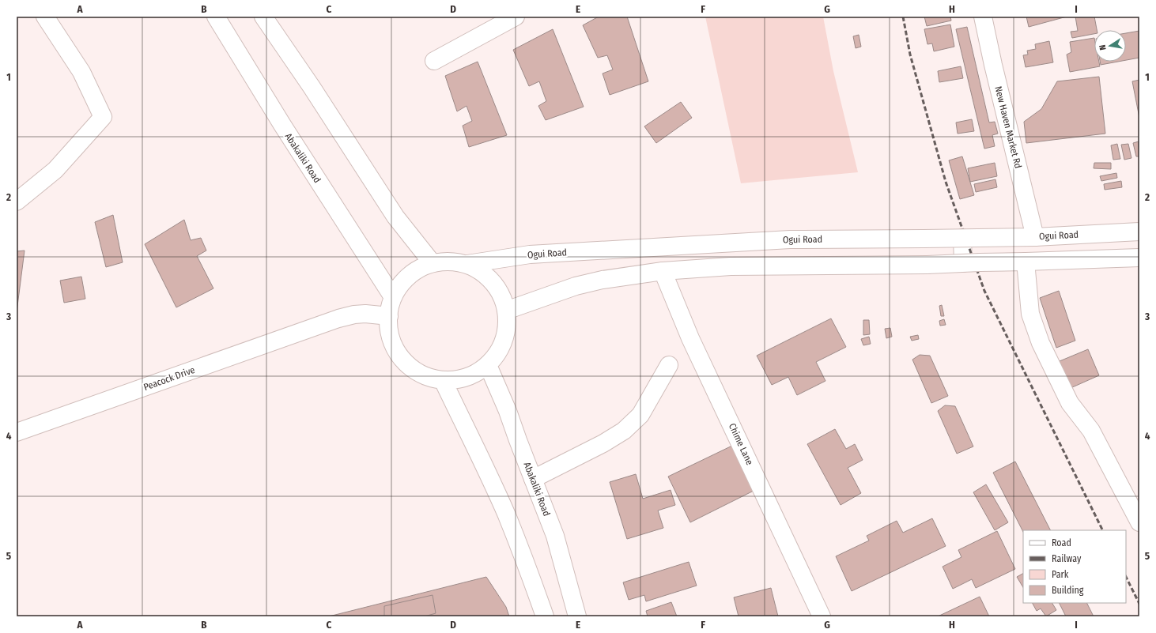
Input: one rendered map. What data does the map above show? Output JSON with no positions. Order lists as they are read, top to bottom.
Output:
{
  "streets": {
    "main road": [
      "New Haven Market Rd",
      "Abakaliki Road",
      "Ogui Road",
      "Peacock Drive",
      "Chime Lane"
    ]
  },
  "crossings": [
    ["New Haven Market Rd", "Ogui Road"]
  ],
  "legend": [
    "Road",
    "Railway",
    "Park",
    "Building"
  ],
  "north": "left",
  "grid": {
    "columns": [
      "A",
      "B",
      "C",
      "D",
      "E",
      "F",
      "G",
      "H",
      "I"
    ],
    "rows": [
      "1",
      "2",
      "3",
      "4",
      "5"
    ]
  }
}
